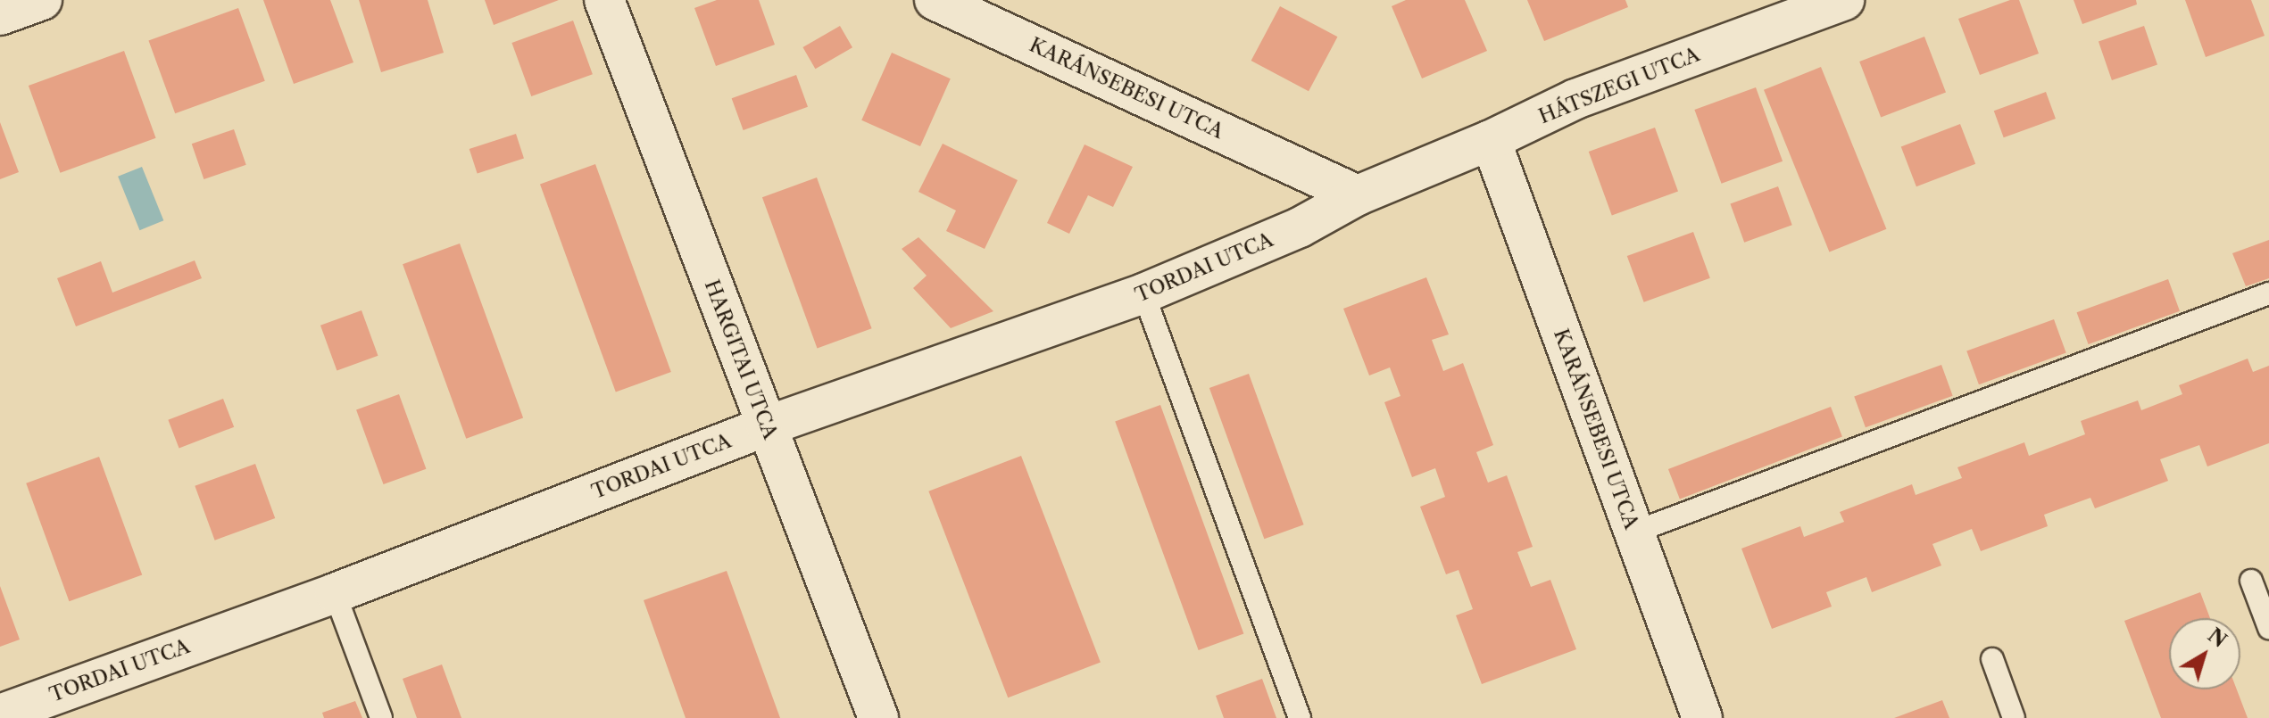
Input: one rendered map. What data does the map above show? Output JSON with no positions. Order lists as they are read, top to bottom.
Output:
{
  "streets": {
    "street": [
      "HÁTSZEGI UTCA",
      "KARÁNSEBESI UTCA",
      "TORDAI UTCA",
      "HARGITAI UTCA"
    ]
  },
  "crossings": [
    ["HÁTSZEGI UTCA", "KARÁNSEBESI UTCA"],
    ["HÁTSZEGI UTCA", "TORDAI UTCA"],
    ["KARÁNSEBESI UTCA", "TORDAI UTCA"],
    ["TORDAI UTCA", "HARGITAI UTCA"]
  ],
  "north": "top right"
}
